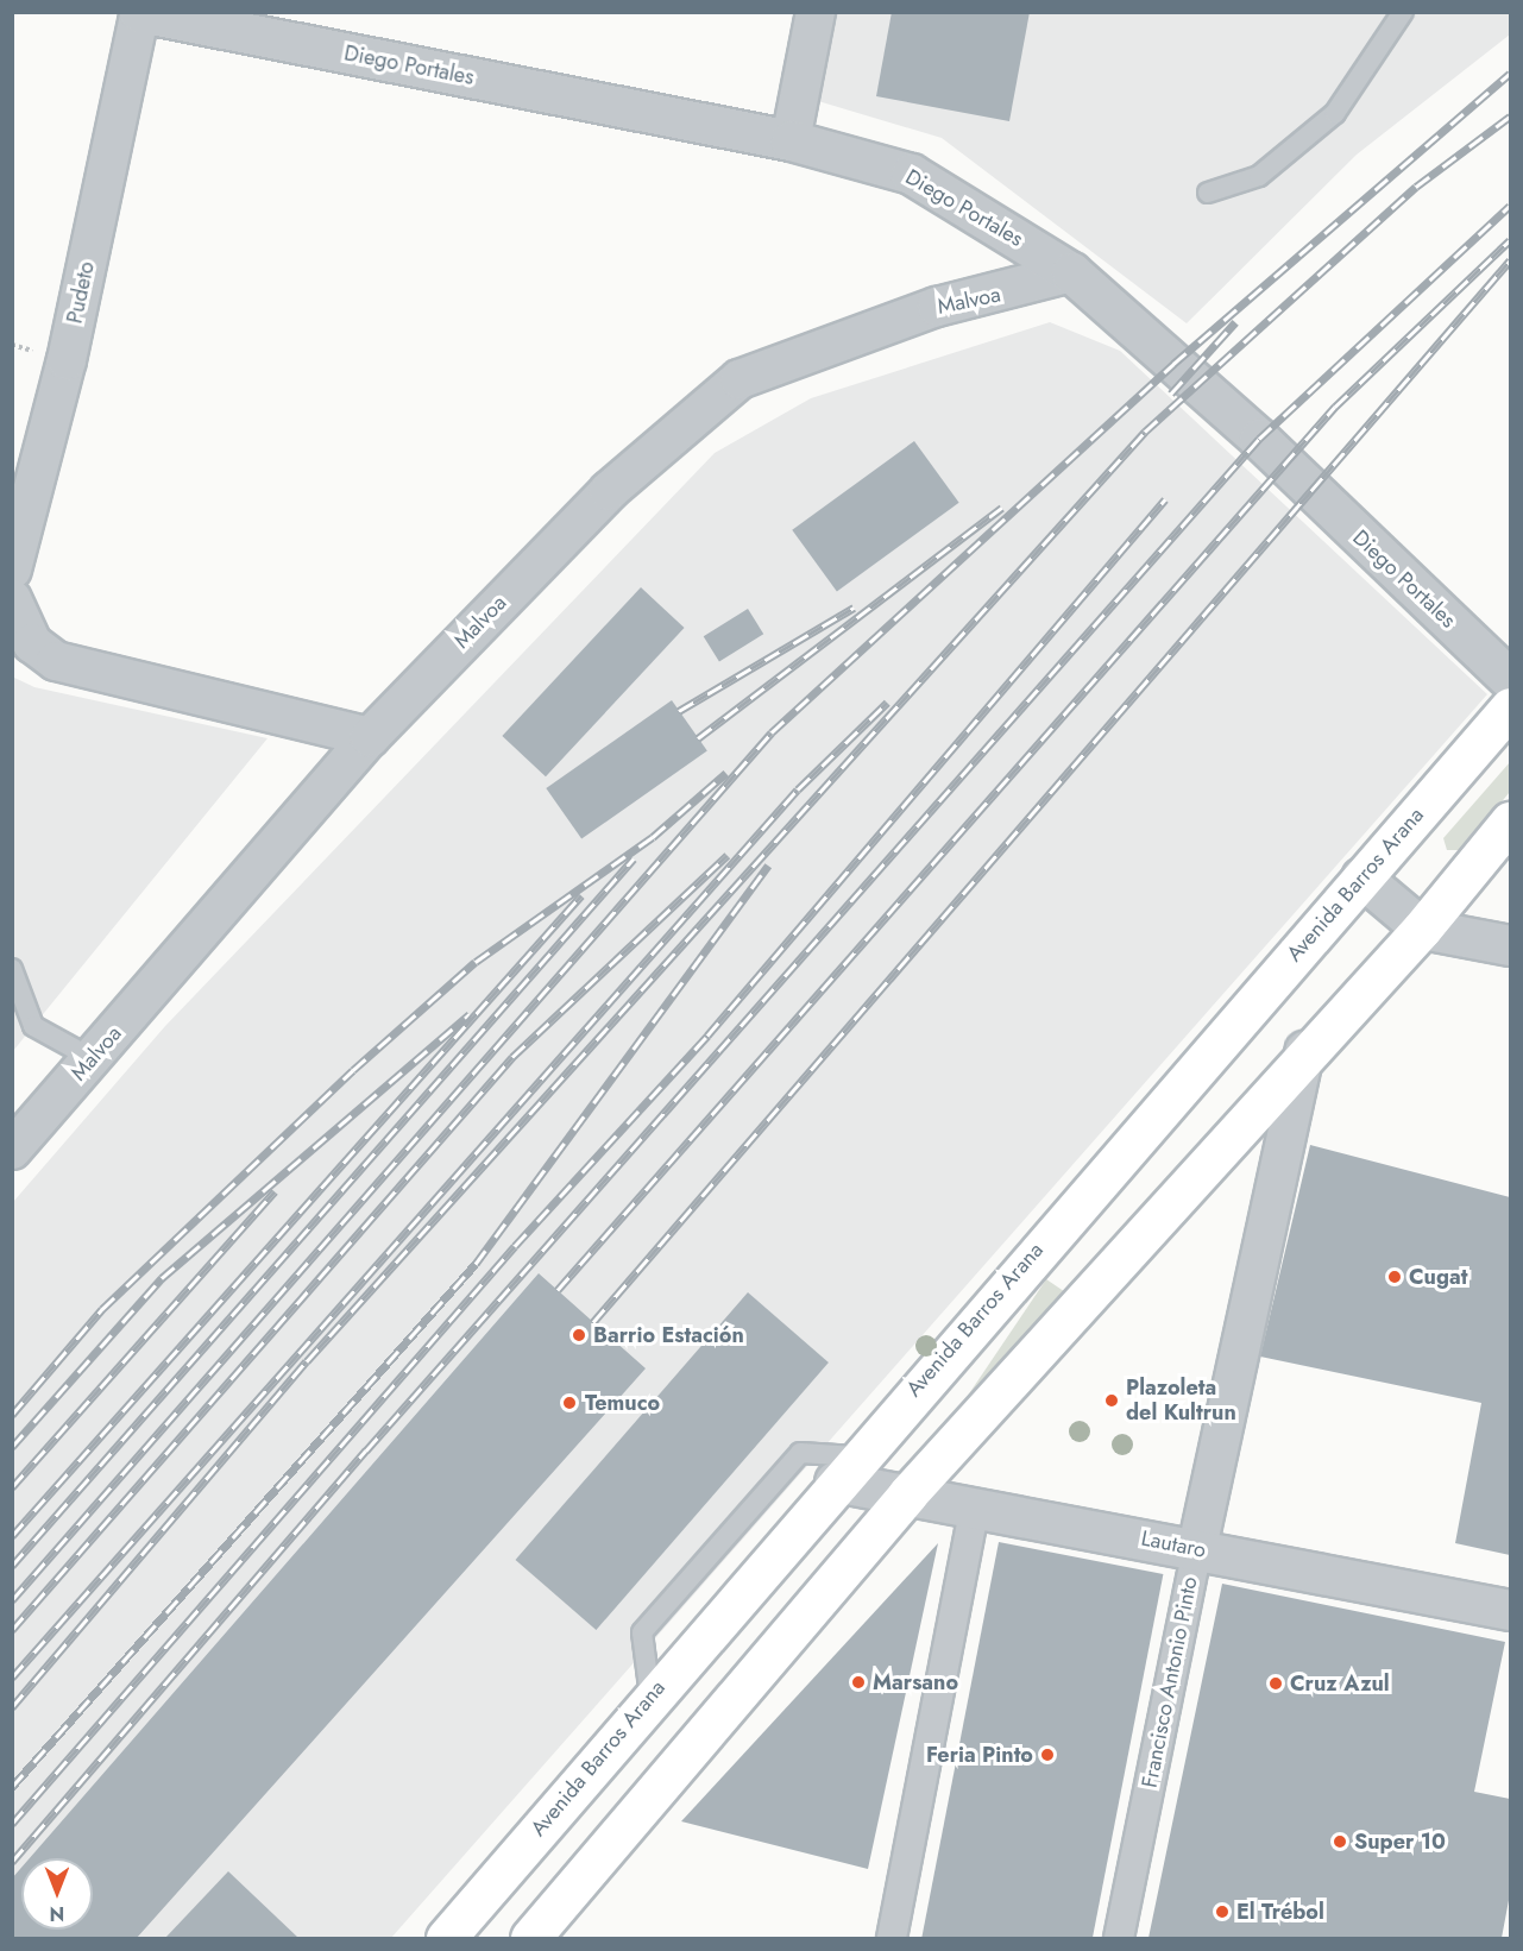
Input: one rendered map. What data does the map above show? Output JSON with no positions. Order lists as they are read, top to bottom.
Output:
{
  "streets": {
    "main road": ["Avenida Barros Arana"],
    "street": [
      "Diego Portales",
      "Pudeto",
      "Malvoa",
      "Lautaro",
      "Francisco Antonio Pinto"
    ]
  },
  "crossings": [
    ["Diego Portales", "Pudeto"],
    ["Diego Portales", "Malvoa"],
    ["Avenida Barros Arana", "Lautaro"],
    ["Lautaro", "Francisco Antonio Pinto"]
  ],
  "places": [
    "Cugat",
    "Barrio Estación",
    "Plazoleta del Kultrun",
    "Temuco",
    "Marsano",
    "Cruz Azul",
    "Feria Pinto",
    "Super 10",
    "El Trébol"
  ],
  "north": "bottom"
}
